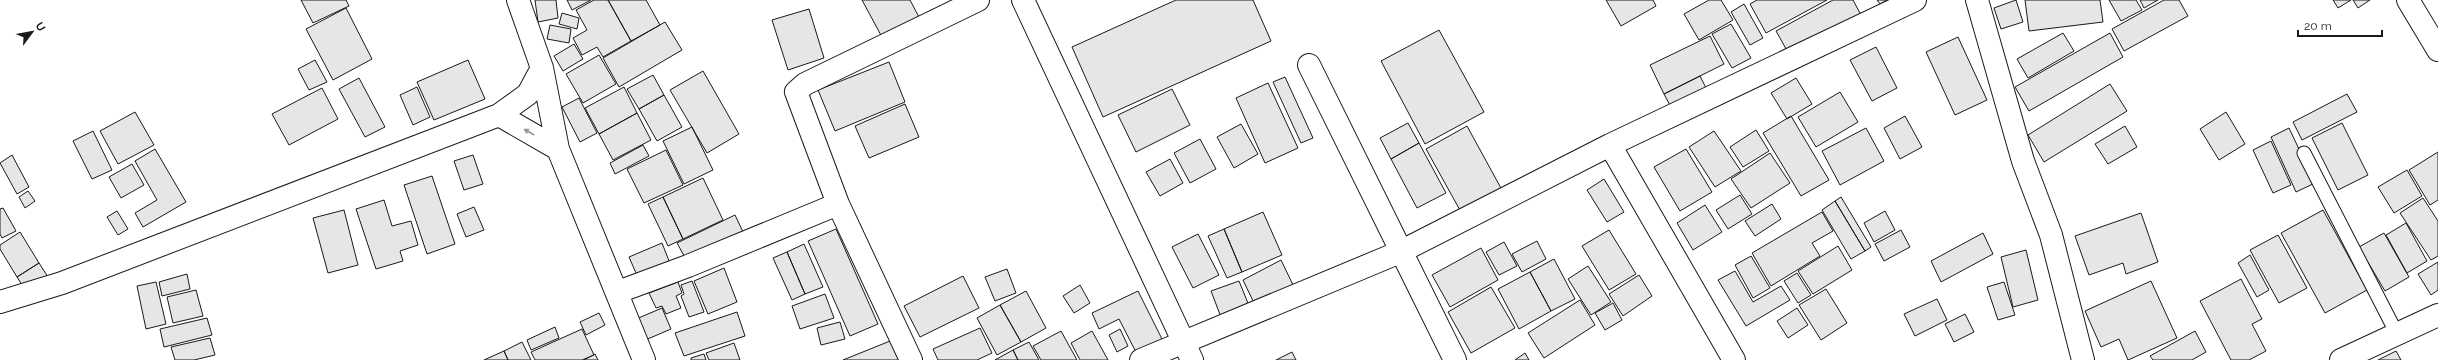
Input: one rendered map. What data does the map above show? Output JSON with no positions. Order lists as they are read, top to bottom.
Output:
{
  "scale_bar": "20 m",
  "north": "top right"
}
